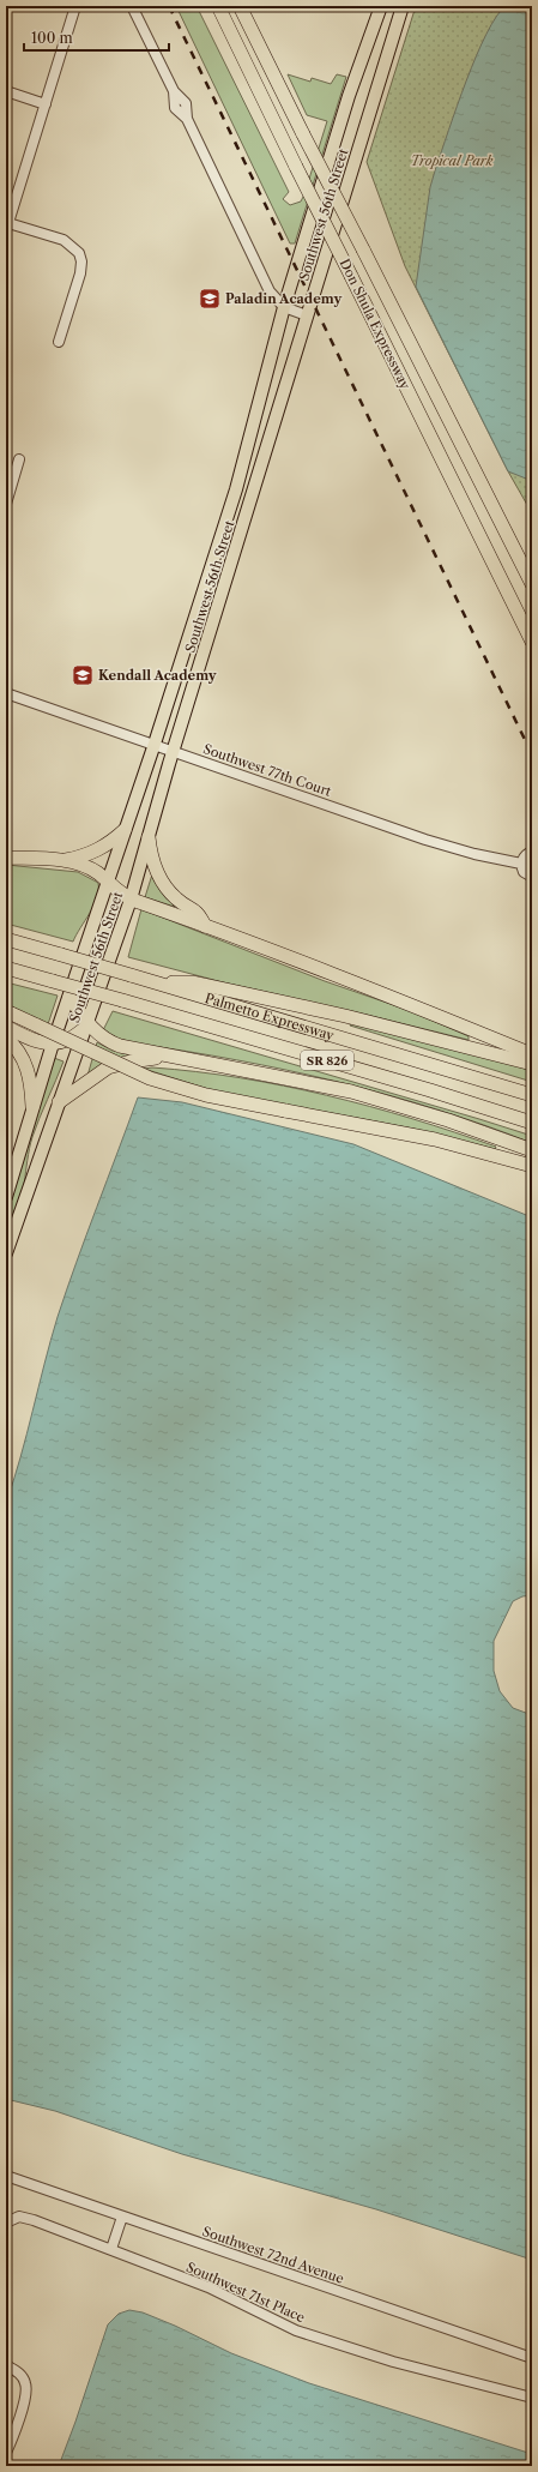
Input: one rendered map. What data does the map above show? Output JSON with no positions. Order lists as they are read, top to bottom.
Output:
{
  "streets": {
    "highway": ["Don Shula Expressway", "Palmetto Expressway", "SR 826"],
    "main road": ["Southwest 56th Street"],
    "street": ["Southwest 77th Court", "Southwest 72nd Avenue", "Southwest 71st Place"]
  },
  "crossings": [
    ["Southwest 56th Street", "Southwest 77th Court"]
  ],
  "parks": ["Tropical Park"],
  "places": {
    "school or university": ["Paladin Academy", "Kendall Academy"]
  },
  "scale_bar": "100 m"
}
